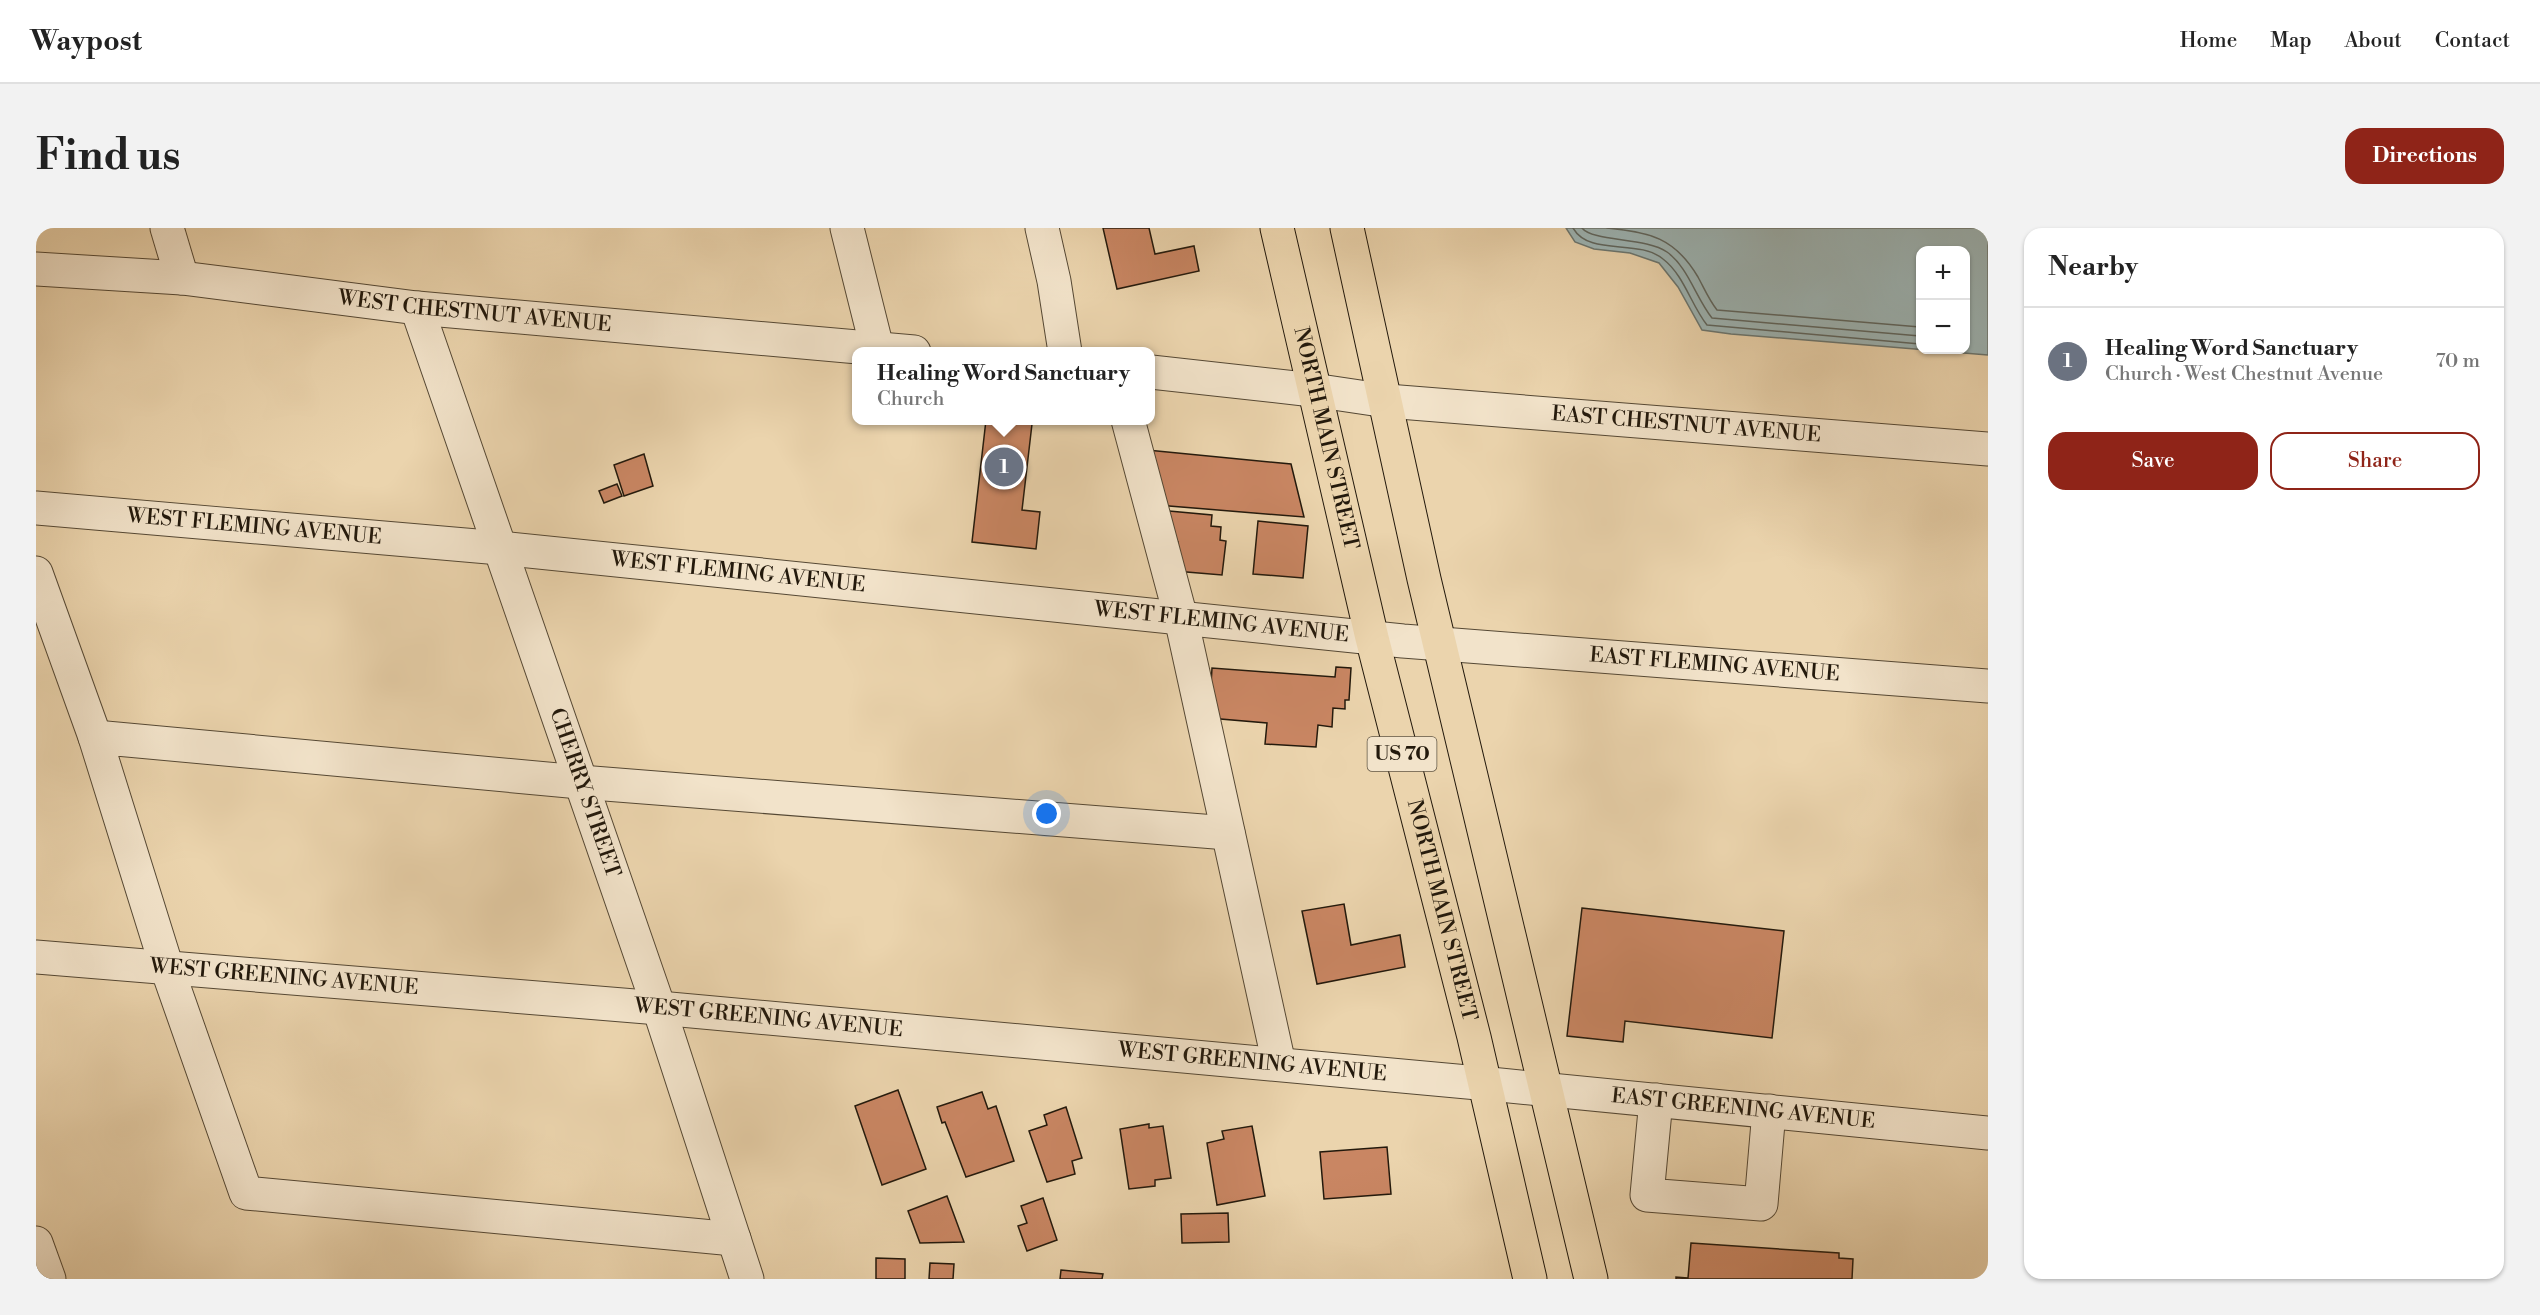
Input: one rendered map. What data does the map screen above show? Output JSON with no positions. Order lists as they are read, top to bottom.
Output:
{
  "streets": {
    "main road": ["NORTH MAIN STREET", "US 70"],
    "street": [
      "WEST CHESTNUT AVENUE",
      "EAST CHESTNUT AVENUE",
      "WEST FLEMING AVENUE",
      "EAST FLEMING AVENUE",
      "CHERRY STREET",
      "WEST GREENING AVENUE",
      "EAST GREENING AVENUE"
    ]
  },
  "crossings": [
    ["WEST CHESTNUT AVENUE", "CHERRY STREET"],
    ["EAST CHESTNUT AVENUE", "US 70"],
    ["NORTH MAIN STREET", "WEST FLEMING AVENUE"],
    ["NORTH MAIN STREET", "WEST GREENING AVENUE"],
    ["NORTH MAIN STREET", "EAST GREENING AVENUE"],
    ["WEST FLEMING AVENUE", "EAST FLEMING AVENUE"],
    ["WEST FLEMING AVENUE", "US 70"],
    ["WEST FLEMING AVENUE", "CHERRY STREET"],
    ["EAST FLEMING AVENUE", "US 70"],
    ["US 70", "EAST GREENING AVENUE"],
    ["CHERRY STREET", "WEST GREENING AVENUE"],
    ["WEST GREENING AVENUE", "EAST GREENING AVENUE"]
  ],
  "page": {
    "header": "Waypost",
    "nav": [
      "Home",
      "Map",
      "About",
      "Contact"
    ],
    "buttons": [
      "Directions",
      ["Save", "Share"]
    ],
    "title": "Find us",
    "heading": "Nearby",
    "map_buttons": ["+", "−"],
    "list": [
      {
        "mark": "1",
        "name": "Healing Word Sanctuary",
        "note": "Church · West Chestnut Avenue",
        "value": "70 m"
      }
    ],
    "popup": ["Healing Word Sanctuary", "Church"],
    "pins": "1"
  }
}
